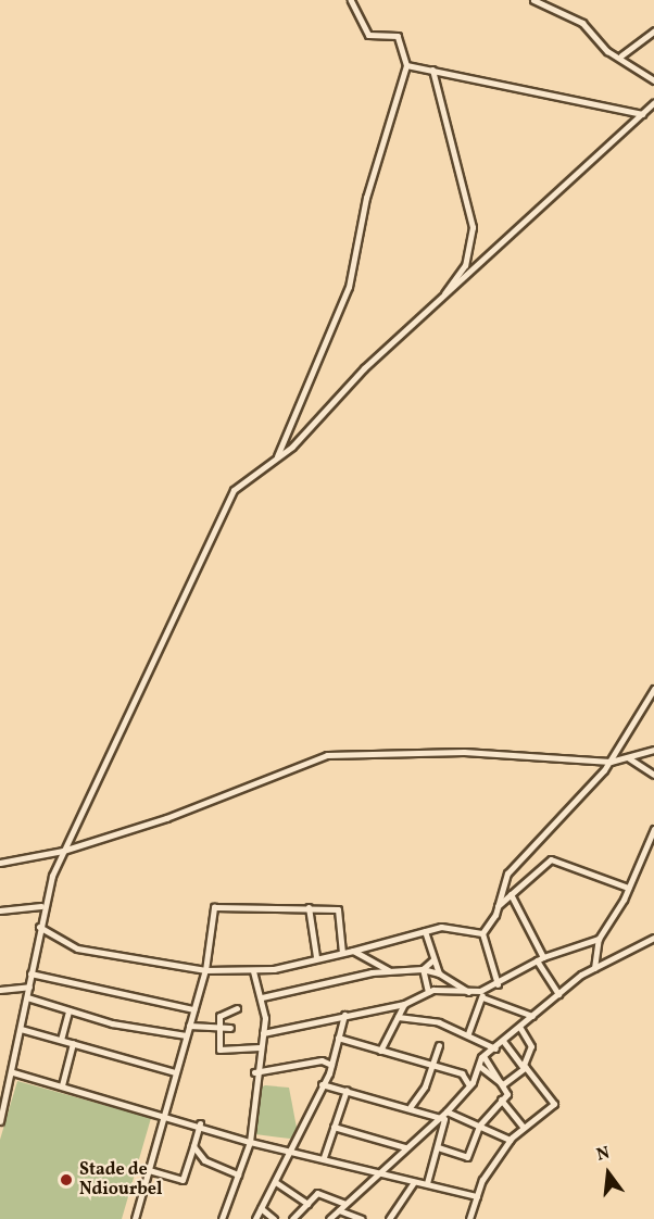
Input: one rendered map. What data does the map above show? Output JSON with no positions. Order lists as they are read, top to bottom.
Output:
{
  "places": ["Stade de Ndiourbel"],
  "north": "top"
}
